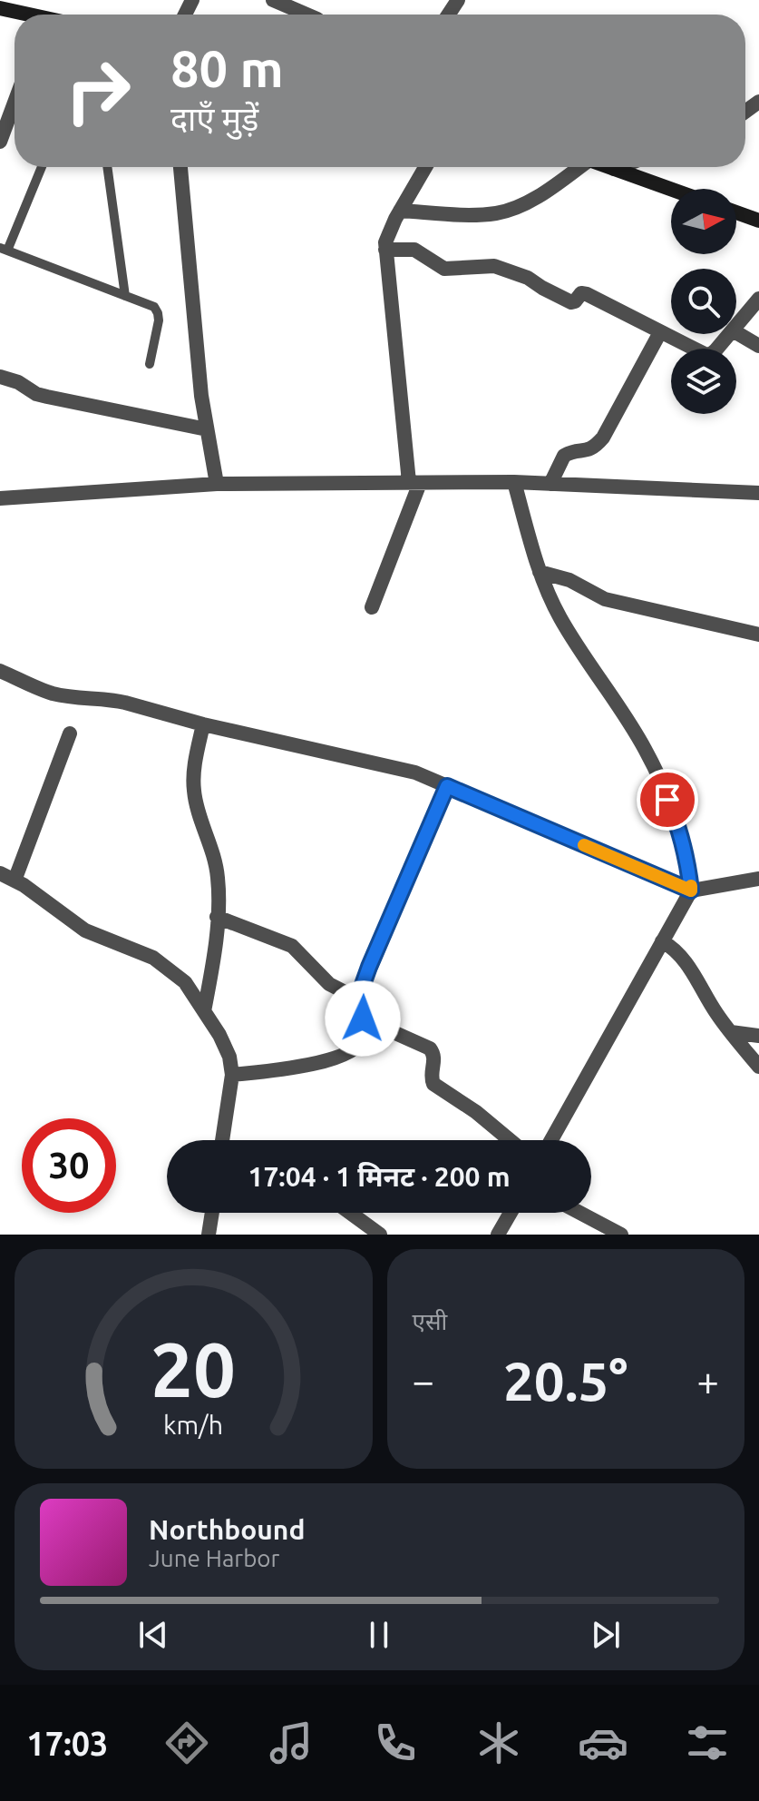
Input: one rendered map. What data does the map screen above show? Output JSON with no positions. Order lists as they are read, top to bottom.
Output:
{
  "north": "right",
  "page": {
    "turn": ["80 m", "दाएँ मुड़ें"],
    "limit": "30",
    "trip": "17:04 · 1 मिनट · 200 m",
    "tile": "एसी",
    "heat": ["−", "20.5°", "+"],
    "song": ["Northbound", "June Harbor"],
    "tabs": "17:03",
    "gauge": ["20", "km/h"]
  }
}
